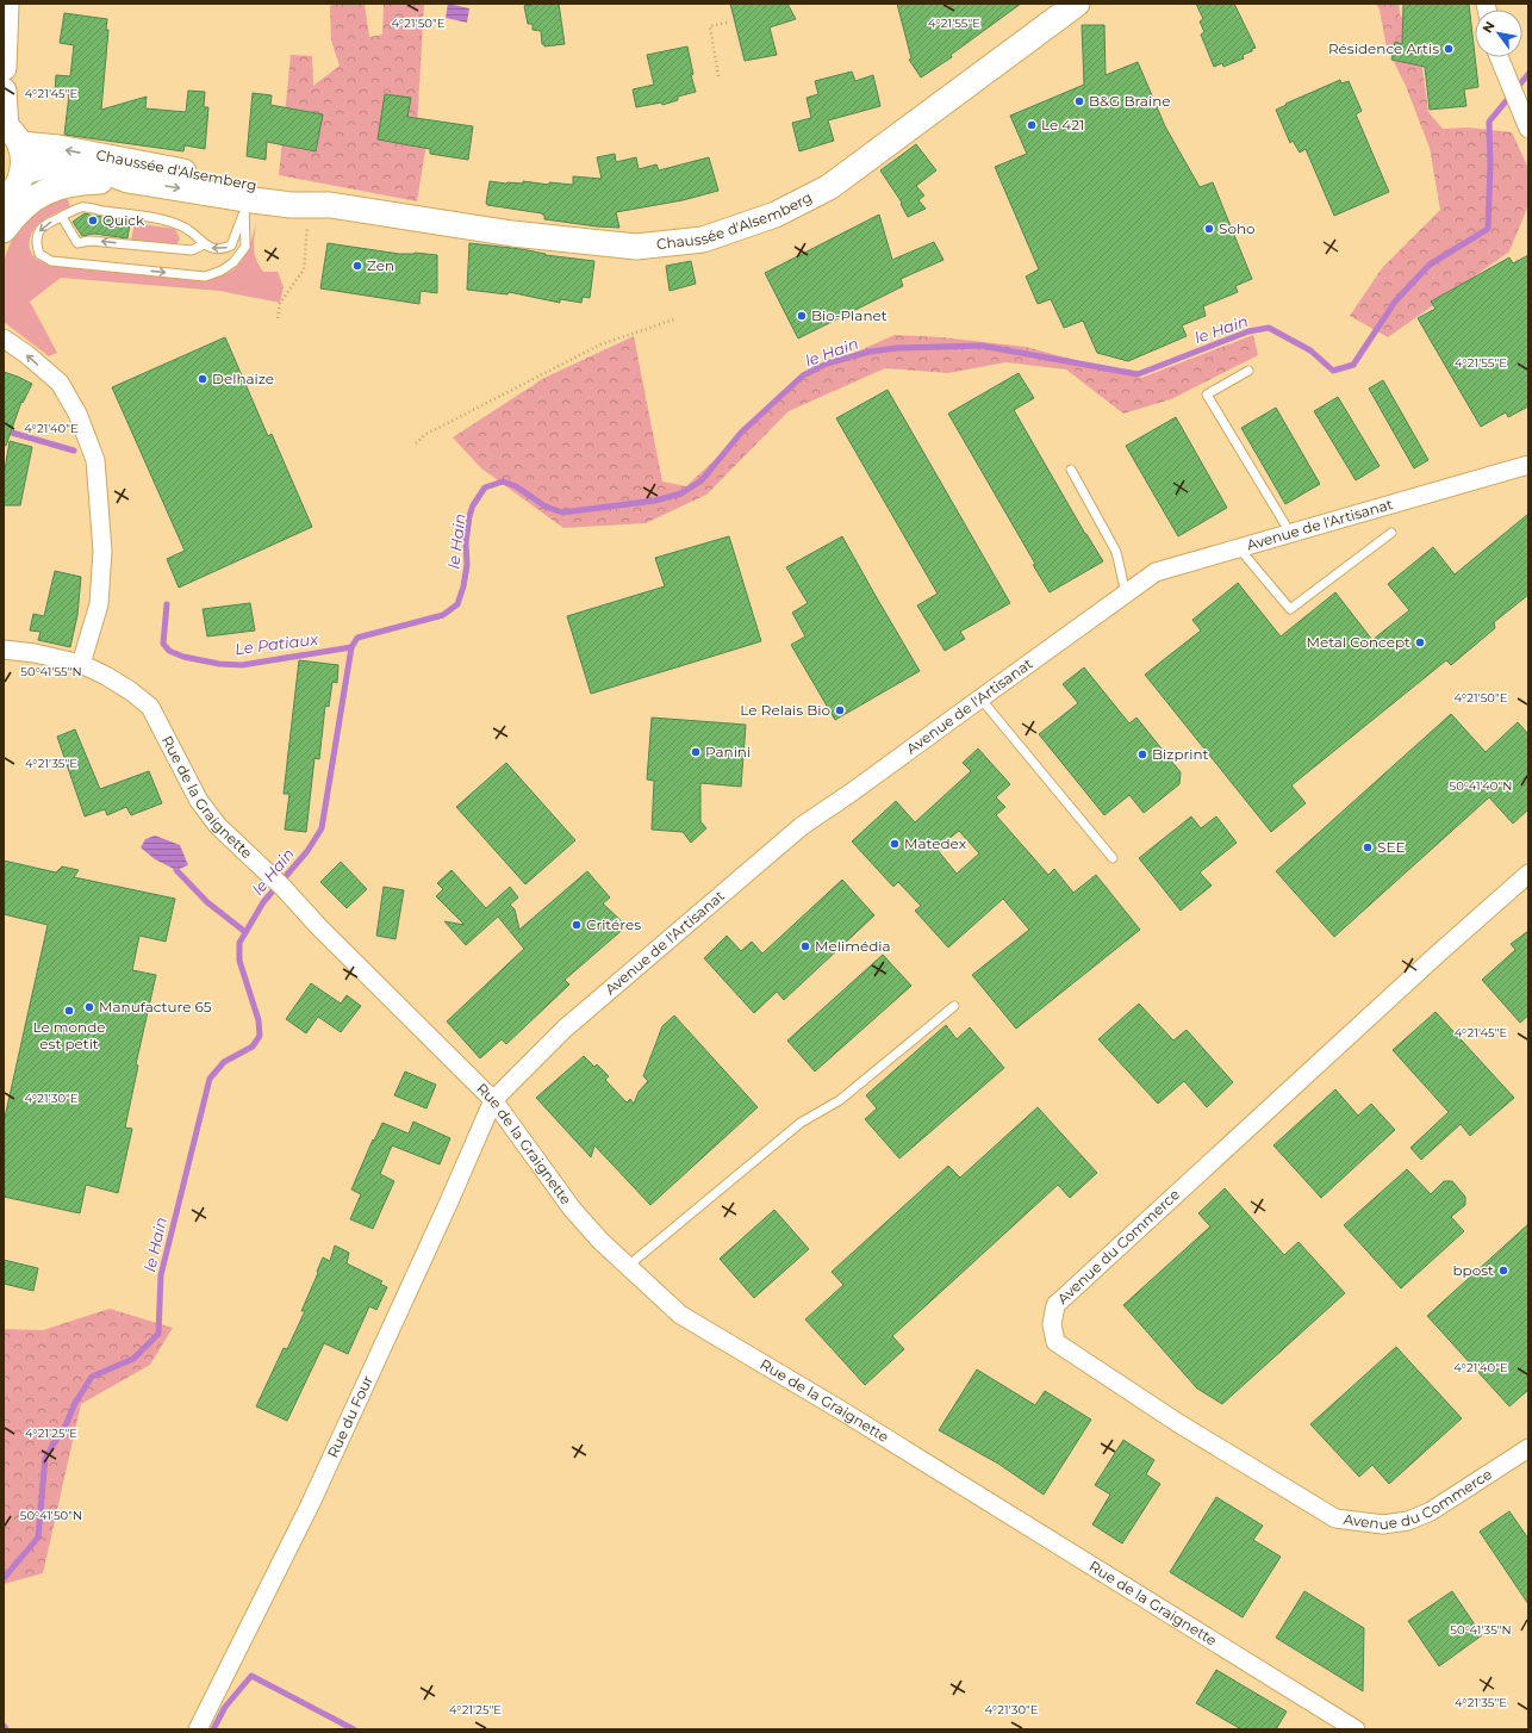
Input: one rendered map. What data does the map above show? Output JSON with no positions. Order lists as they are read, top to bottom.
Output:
{
  "streets": {
    "main road": ["Chaussée d'Alsemberg"],
    "street": [
      "Avenue de l'Artisanat",
      "Rue de la Graignette",
      "Avenue du Commerce",
      "Rue du Four"
    ]
  },
  "crossings": [
    ["Avenue de l'Artisanat", "Rue de la Graignette"],
    ["Avenue de l'Artisanat", "Rue du Four"],
    ["Rue de la Graignette", "Rue du Four"]
  ],
  "water": ["le Hain", "Le Patiaux"],
  "places": [
    "Résidence Artis",
    "B&G Braine",
    "Le 421",
    "Quick",
    "Soho",
    "Zen",
    "Bio-Planet",
    "Delhaize",
    "Metal Concept",
    "Le Relais Bio",
    "Panini",
    "Bizprint",
    "Matedex",
    "SEE",
    "Critéres",
    "Melimédia",
    "Manufacture 65",
    "Le monde est petit",
    "bpost"
  ],
  "north": "top left",
  "coordinates": [
    "4°21'50\"E",
    "4°21'55\"E",
    "4°21'45\"E",
    "4°21'40\"E",
    "50°41'55\"N",
    "4°21'35\"E",
    "50°41'40\"N",
    "4°21'30\"E",
    "4°21'25\"E",
    "50°41'50\"N",
    "50°41'35\"N"
  ]
}
